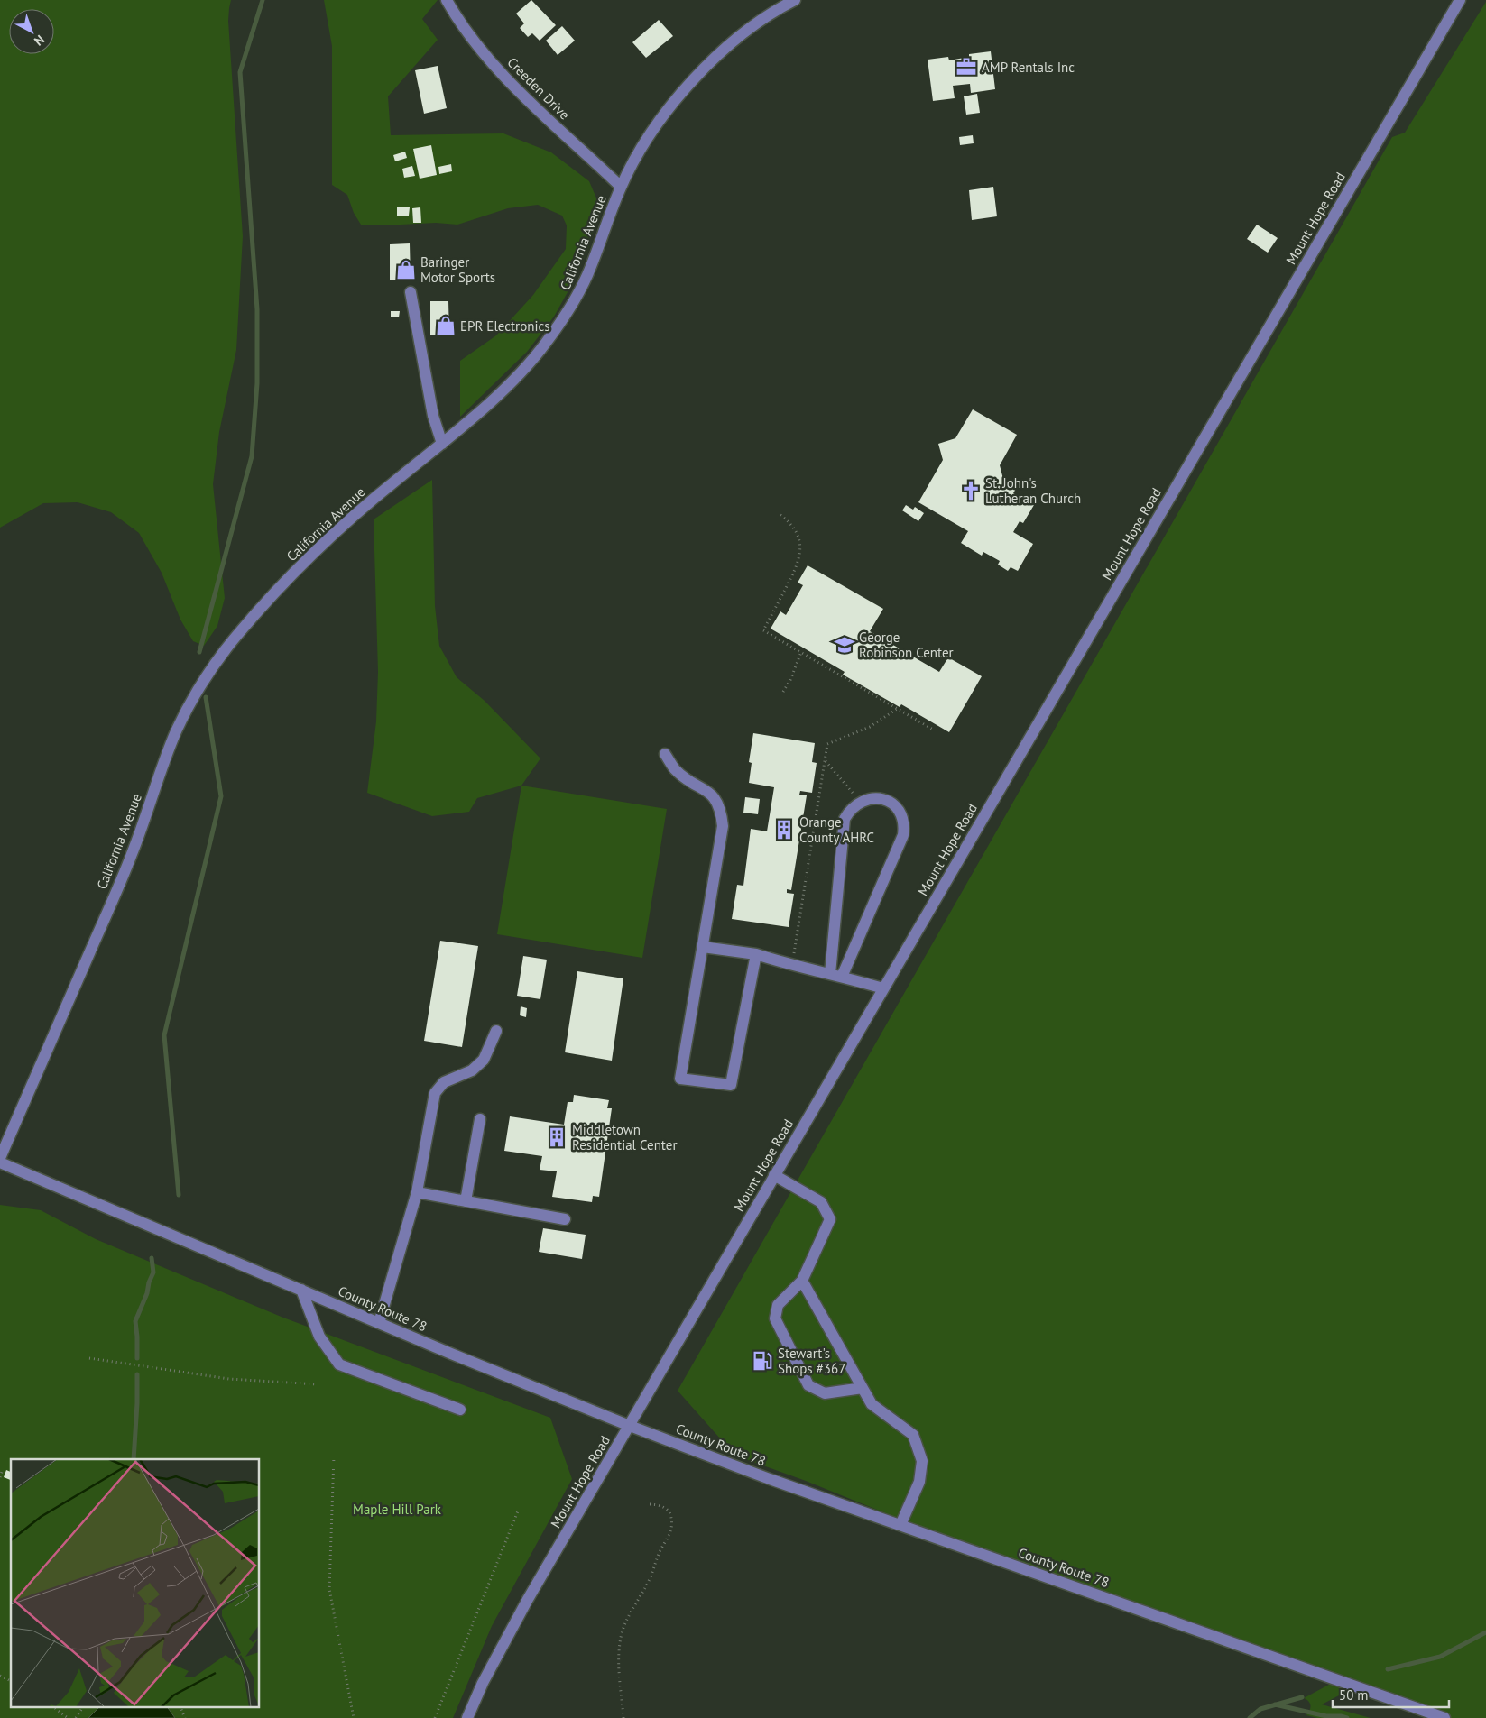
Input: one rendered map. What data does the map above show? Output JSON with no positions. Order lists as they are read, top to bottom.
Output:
{
  "streets": {
    "street": [
      "Creeden Drive",
      "Mount Hope Road",
      "California Avenue",
      "County Route 78"
    ]
  },
  "crossings": [
    ["Creeden Drive", "California Avenue"],
    ["Mount Hope Road", "County Route 78"]
  ],
  "parks": ["Maple Hill Park"],
  "places": {
    "office": ["AMP Rentals Inc"],
    "shop": ["Baringer Motor Sports", "EPR Electronics"],
    "church": ["St. John's Lutheran Church"],
    "school or university": ["George Robinson Center"],
    "building": ["Orange County AHRC", "Middletown Residential Center"],
    "fuel station": ["Stewart's Shops #367"]
  },
  "scale_bar": "50 m",
  "north": "bottom right"
}
